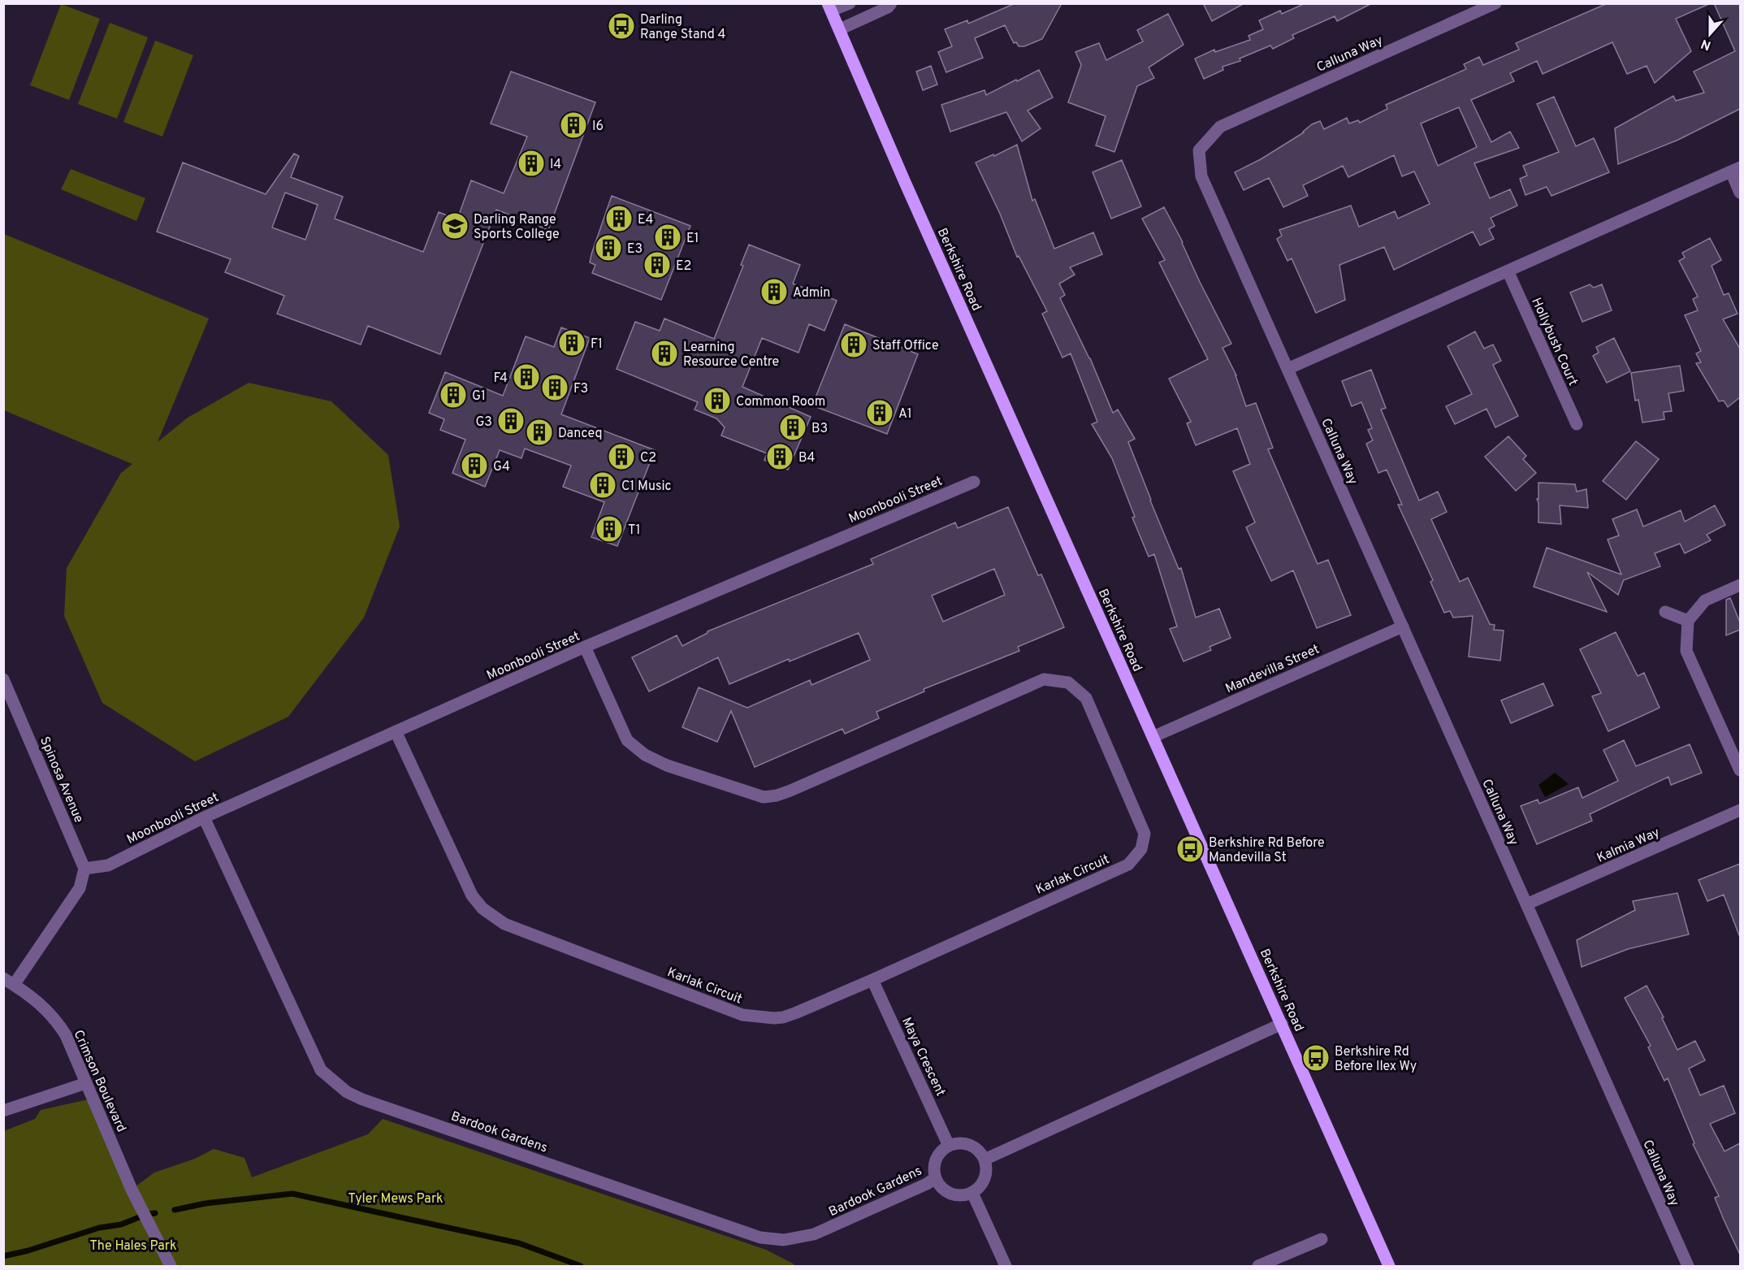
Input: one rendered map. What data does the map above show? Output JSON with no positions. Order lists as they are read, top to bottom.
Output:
{
  "streets": {
    "main road": ["Berkshire Road"],
    "street": [
      "Calluna Way",
      "Hollybush Court",
      "Moonbooli Street",
      "Mandevilla Street",
      "Spinosa Avenue",
      "Kalmia Way",
      "Karlak Circuit",
      "Maya Crescent",
      "Crimson Boulevard",
      "Bardook Gardens"
    ]
  },
  "crossings": [
    ["Calluna Way", "Mandevilla Street"],
    ["Calluna Way", "Kalmia Way"],
    ["Berkshire Road", "Mandevilla Street"],
    ["Moonbooli Street", "Spinosa Avenue"],
    ["Moonbooli Street", "Karlak Circuit"],
    ["Moonbooli Street", "Bardook Gardens"],
    ["Karlak Circuit", "Maya Crescent"],
    ["Maya Crescent", "Bardook Gardens"]
  ],
  "parks": ["Tyler Mews Park", "The Hales Park"],
  "places": {
    "bus stop": ["Darling Range Stand 4", "Berkshire Rd Before Mandevilla St", "Berkshire Rd Before Ilex Wy"],
    "building": [
      "I6",
      "I4",
      "E4",
      "E1",
      "E3",
      "E2",
      "Admin",
      "F1",
      "Staff Office",
      "Learning Resource Centre",
      "F4",
      "F3",
      "G1",
      "Common Room",
      "A1",
      "G3",
      "B3",
      "Danceq",
      "C2",
      "B4",
      "G4",
      "C1 Music",
      "T1"
    ],
    "school or university": ["Darling Range Sports College"]
  },
  "north": "bottom"
}
